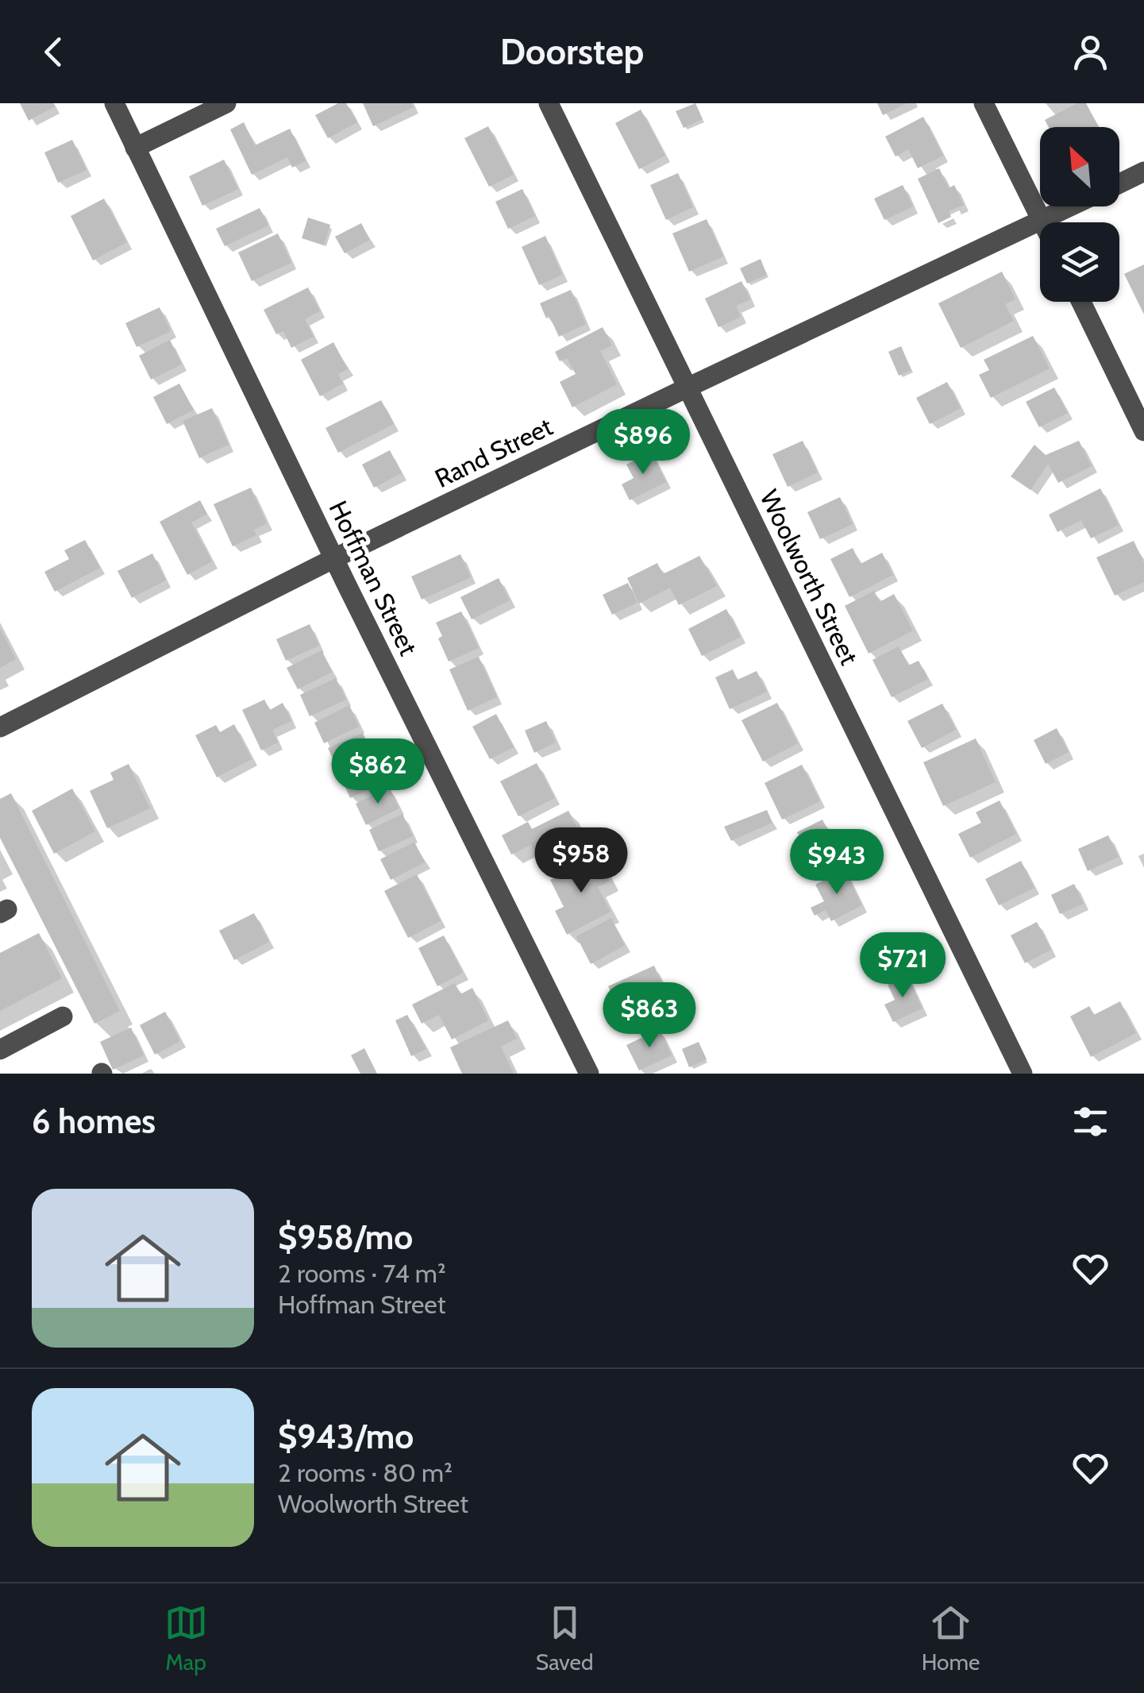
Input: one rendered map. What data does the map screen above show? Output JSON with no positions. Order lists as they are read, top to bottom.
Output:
{
  "streets": {
    "street": ["Rand Street", "Woolworth Street", "Hoffman Street"]
  },
  "crossings": [
    ["Rand Street", "Woolworth Street"],
    ["Rand Street", "Hoffman Street"]
  ],
  "north": "top left",
  "page": {
    "header": "Doorstep",
    "price": [
      "$896",
      "$862",
      "$958",
      "$943",
      "$721",
      "$863"
    ],
    "heading": "6 homes",
    "list": [
      {
        "name": "$958/mo",
        "note": "2 rooms · 74 m² · Hoffman Street"
      },
      {
        "name": "$943/mo",
        "note": "2 rooms · 80 m² · Woolworth Street"
      }
    ],
    "tabs": ["Map", "Saved", "Home"]
  }
}
